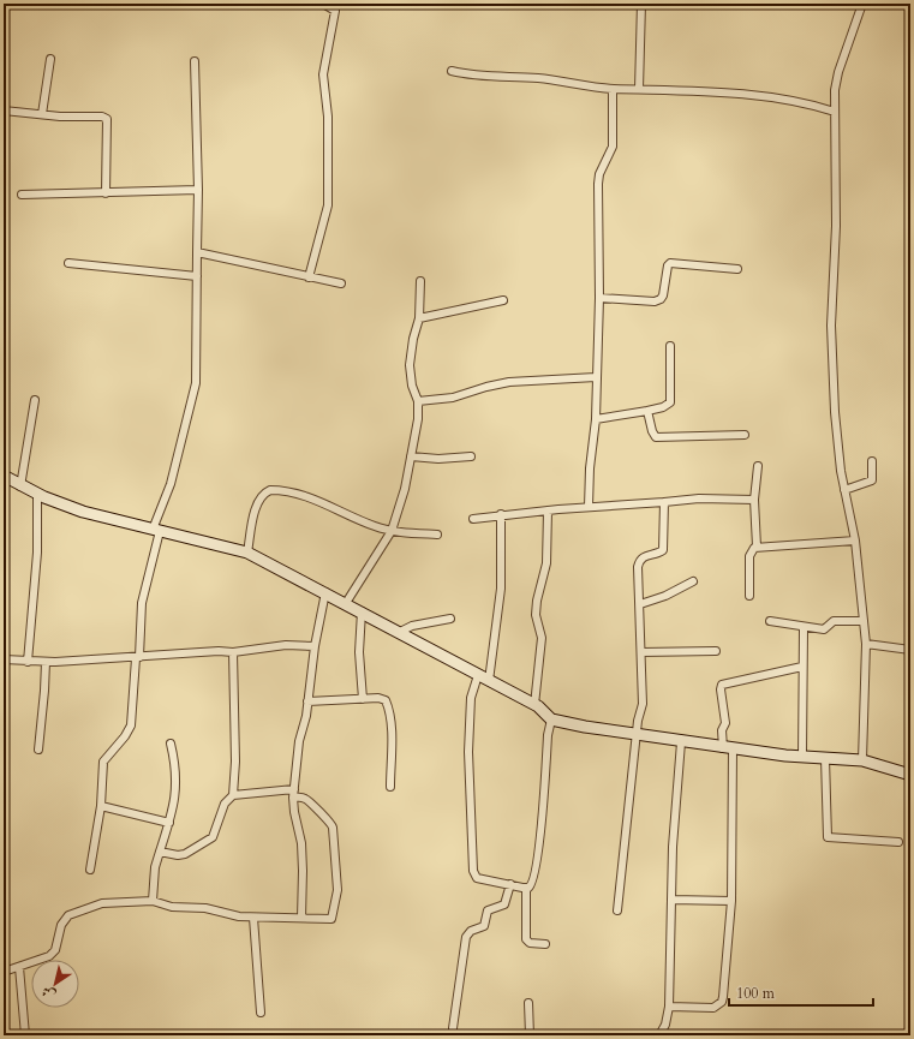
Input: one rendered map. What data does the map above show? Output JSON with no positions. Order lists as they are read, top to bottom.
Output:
{
  "scale_bar": "100 m",
  "north": "bottom left"
}
